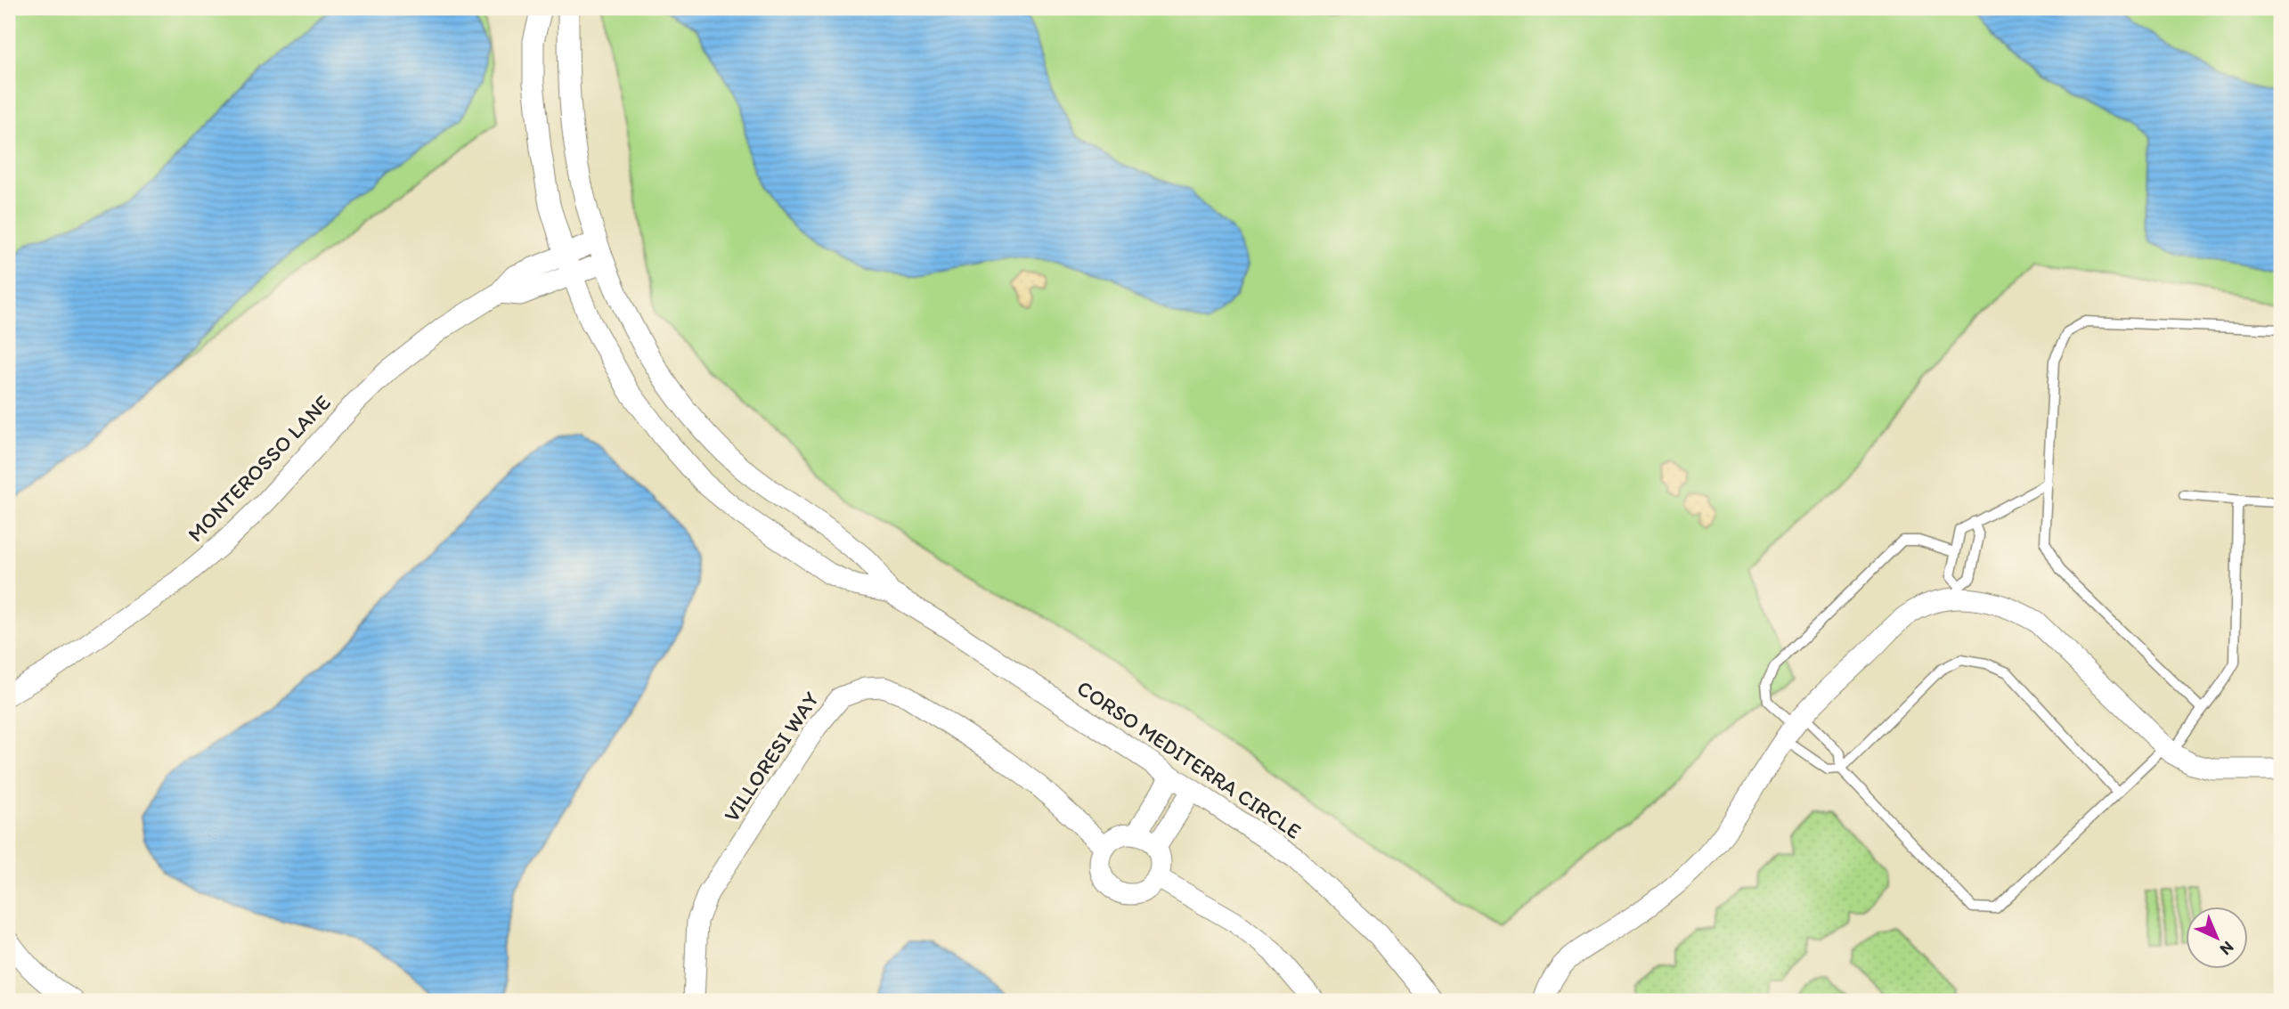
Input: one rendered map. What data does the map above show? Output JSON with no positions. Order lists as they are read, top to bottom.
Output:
{
  "streets": {
    "street": ["MONTEROSSO LANE", "VILLORESI WAY", "CORSO MEDITERRA CIRCLE"]
  },
  "crossings": [
    ["MONTEROSSO LANE", "CORSO MEDITERRA CIRCLE"]
  ],
  "north": "bottom right"
}
